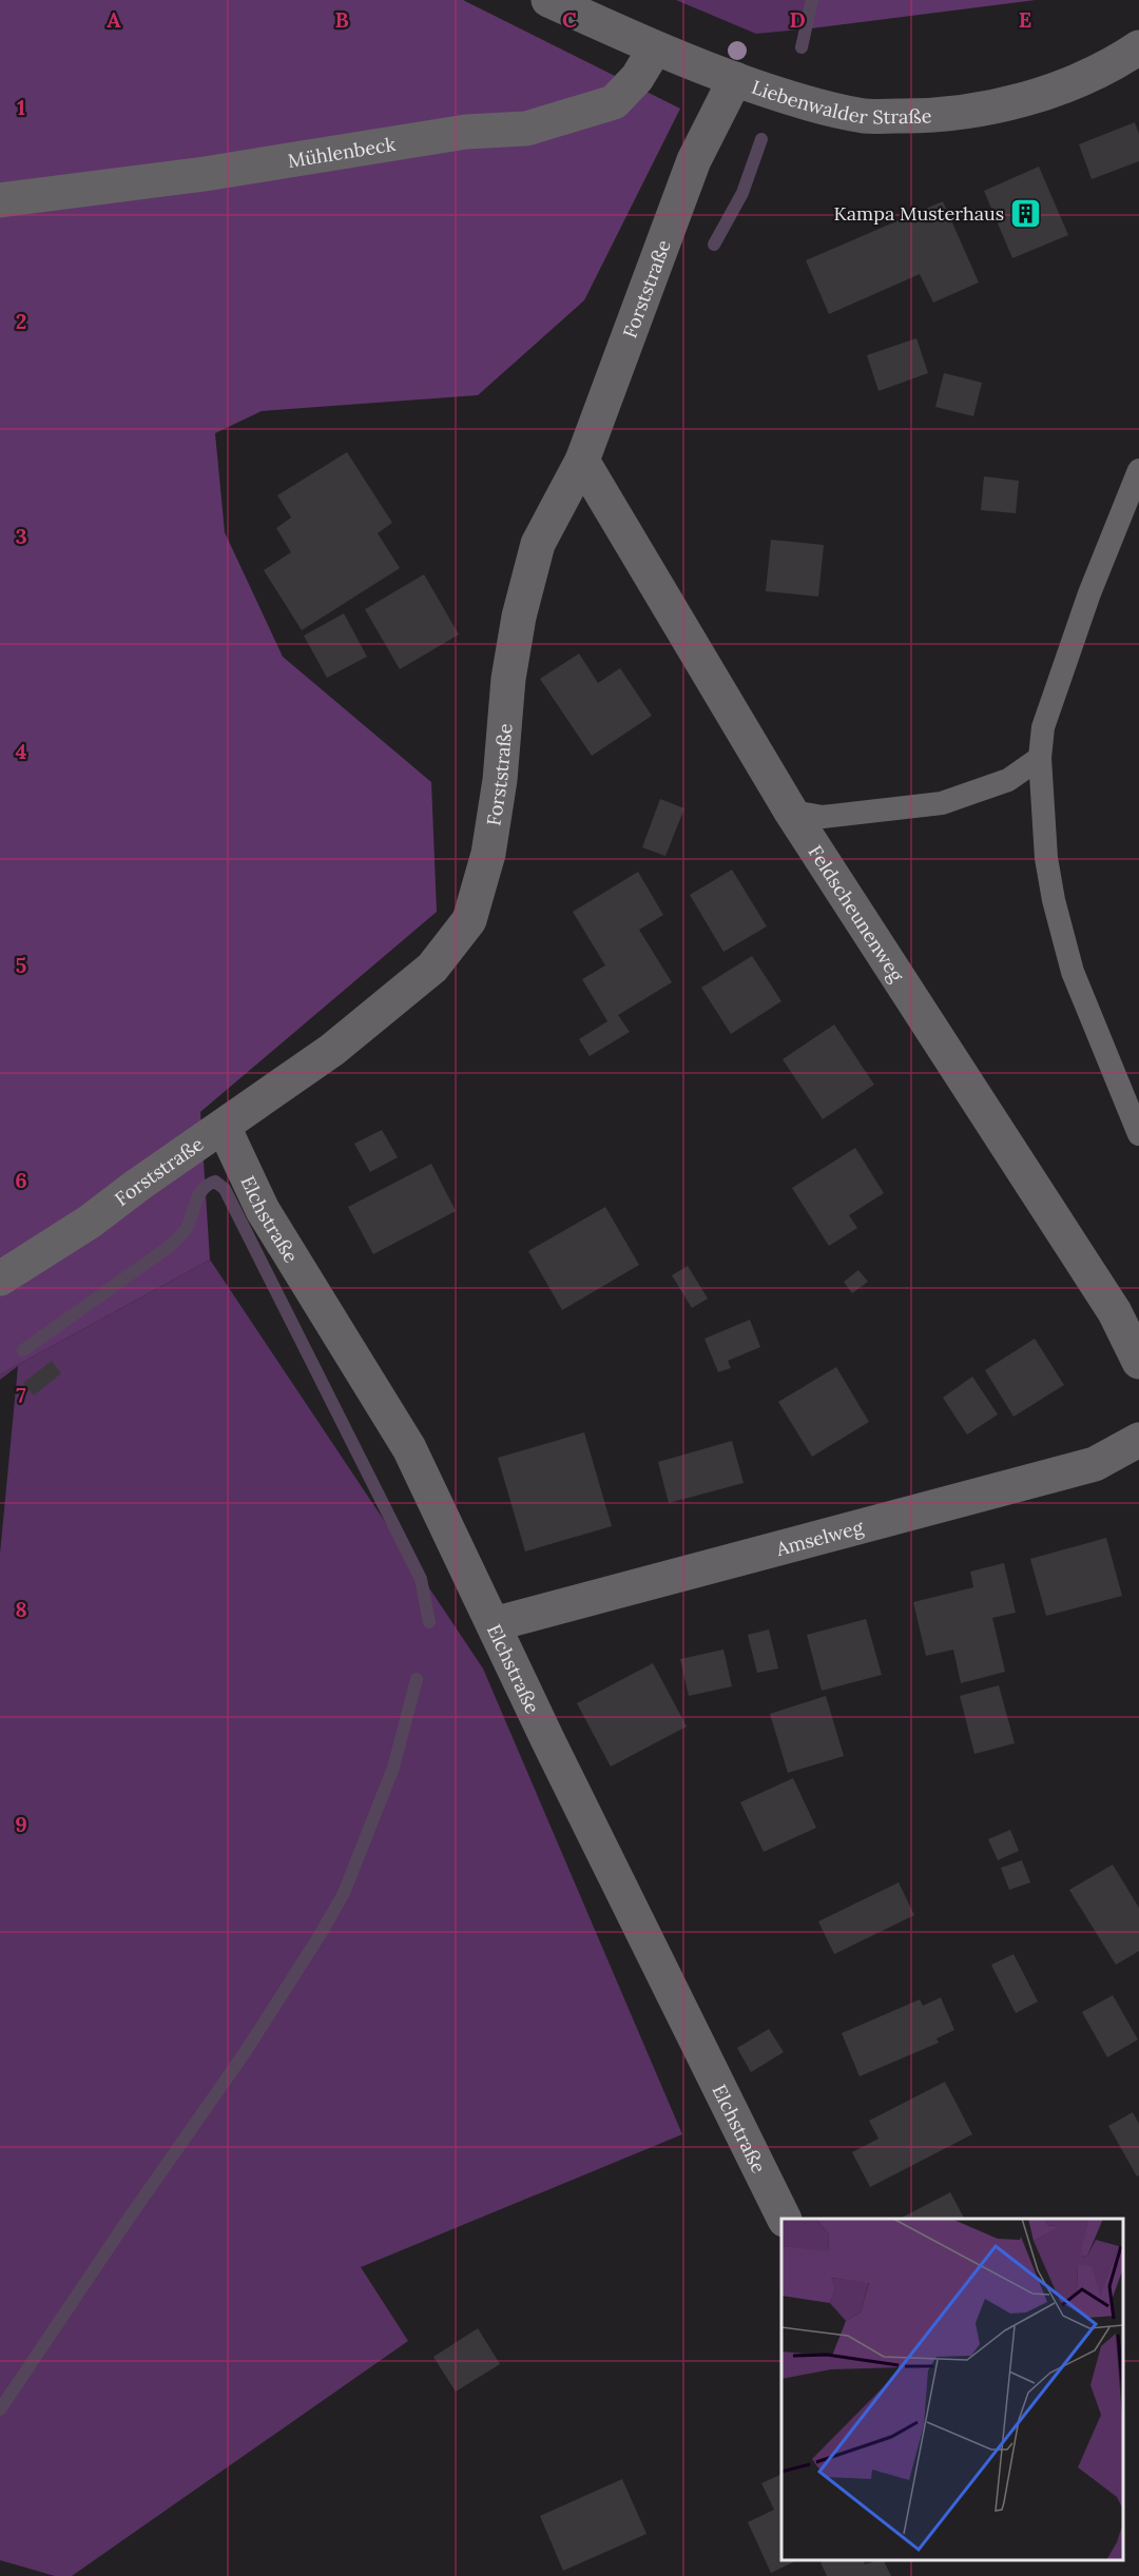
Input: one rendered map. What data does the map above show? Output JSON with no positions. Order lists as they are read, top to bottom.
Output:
{
  "streets": {
    "street": [
      "Liebenwalder Straße",
      "Mühlenbeck",
      "Forststraße",
      "Feldscheunenweg",
      "Elchstraße",
      "Amselweg"
    ]
  },
  "crossings": [
    ["Liebenwalder Straße", "Mühlenbeck"],
    ["Liebenwalder Straße", "Forststraße"],
    ["Forststraße", "Feldscheunenweg"],
    ["Forststraße", "Elchstraße"],
    ["Elchstraße", "Amselweg"]
  ],
  "places": {
    "building": ["Kampa Musterhaus"]
  },
  "grid": {
    "columns": [
      "A",
      "B",
      "C",
      "D",
      "E"
    ],
    "rows": [
      "1",
      "2",
      "3",
      "4",
      "5",
      "6",
      "7",
      "8",
      "9"
    ]
  }
}
